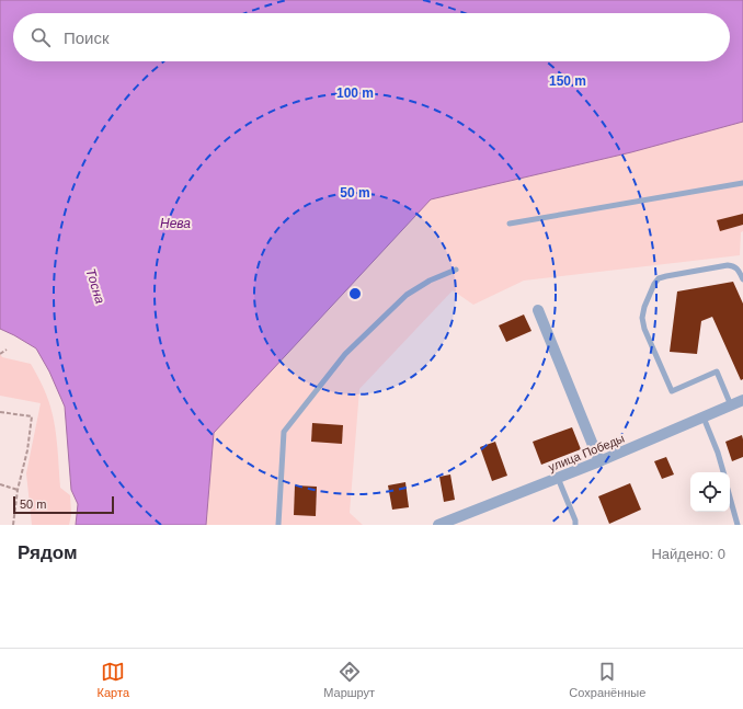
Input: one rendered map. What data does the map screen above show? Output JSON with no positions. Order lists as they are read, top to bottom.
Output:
{
  "streets": {
    "street": ["улица Победы"]
  },
  "water": ["Нева", "Тосна"],
  "scale_bar": "50 m",
  "page": {
    "search": "Поиск",
    "scale": "50 m",
    "heading": ["Рядом", "Найдено: 0"],
    "nav": ["Карта", "Маршрут", "Сохранённые"]
  },
  "rings": ["150 m", "100 m", "50 m"]
}
